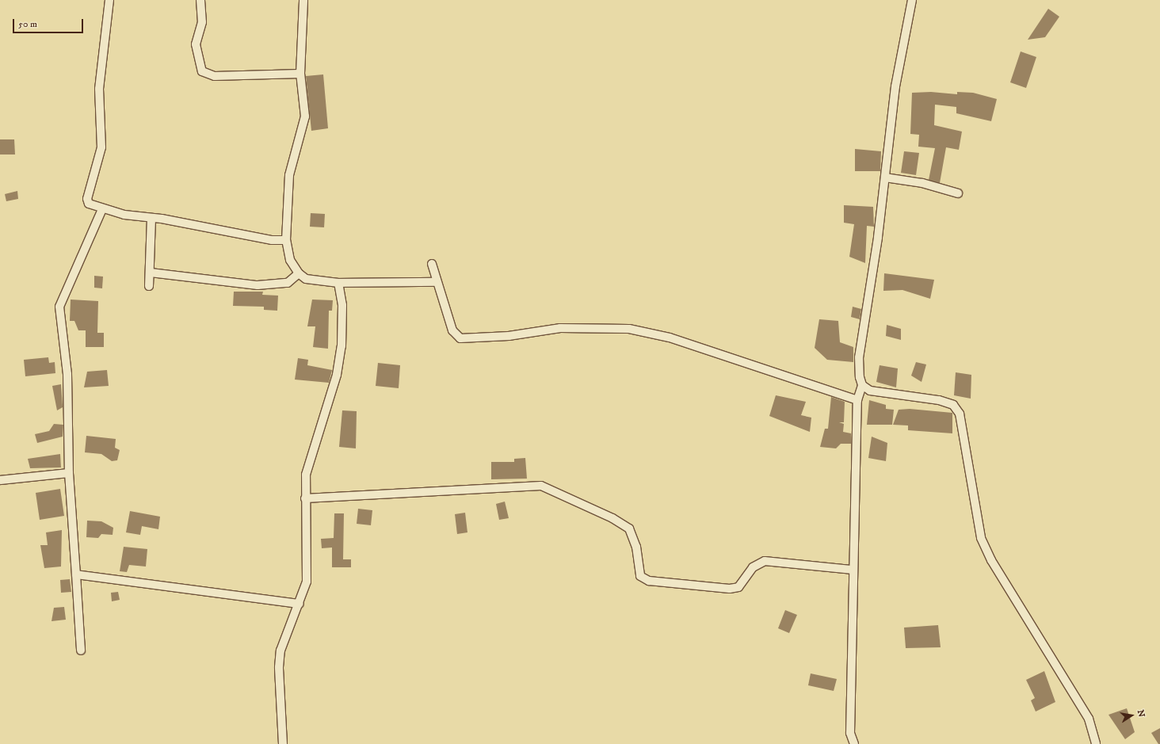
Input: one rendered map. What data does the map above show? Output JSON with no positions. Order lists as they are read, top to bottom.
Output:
{
  "scale_bar": "50 m",
  "north": "right"
}
